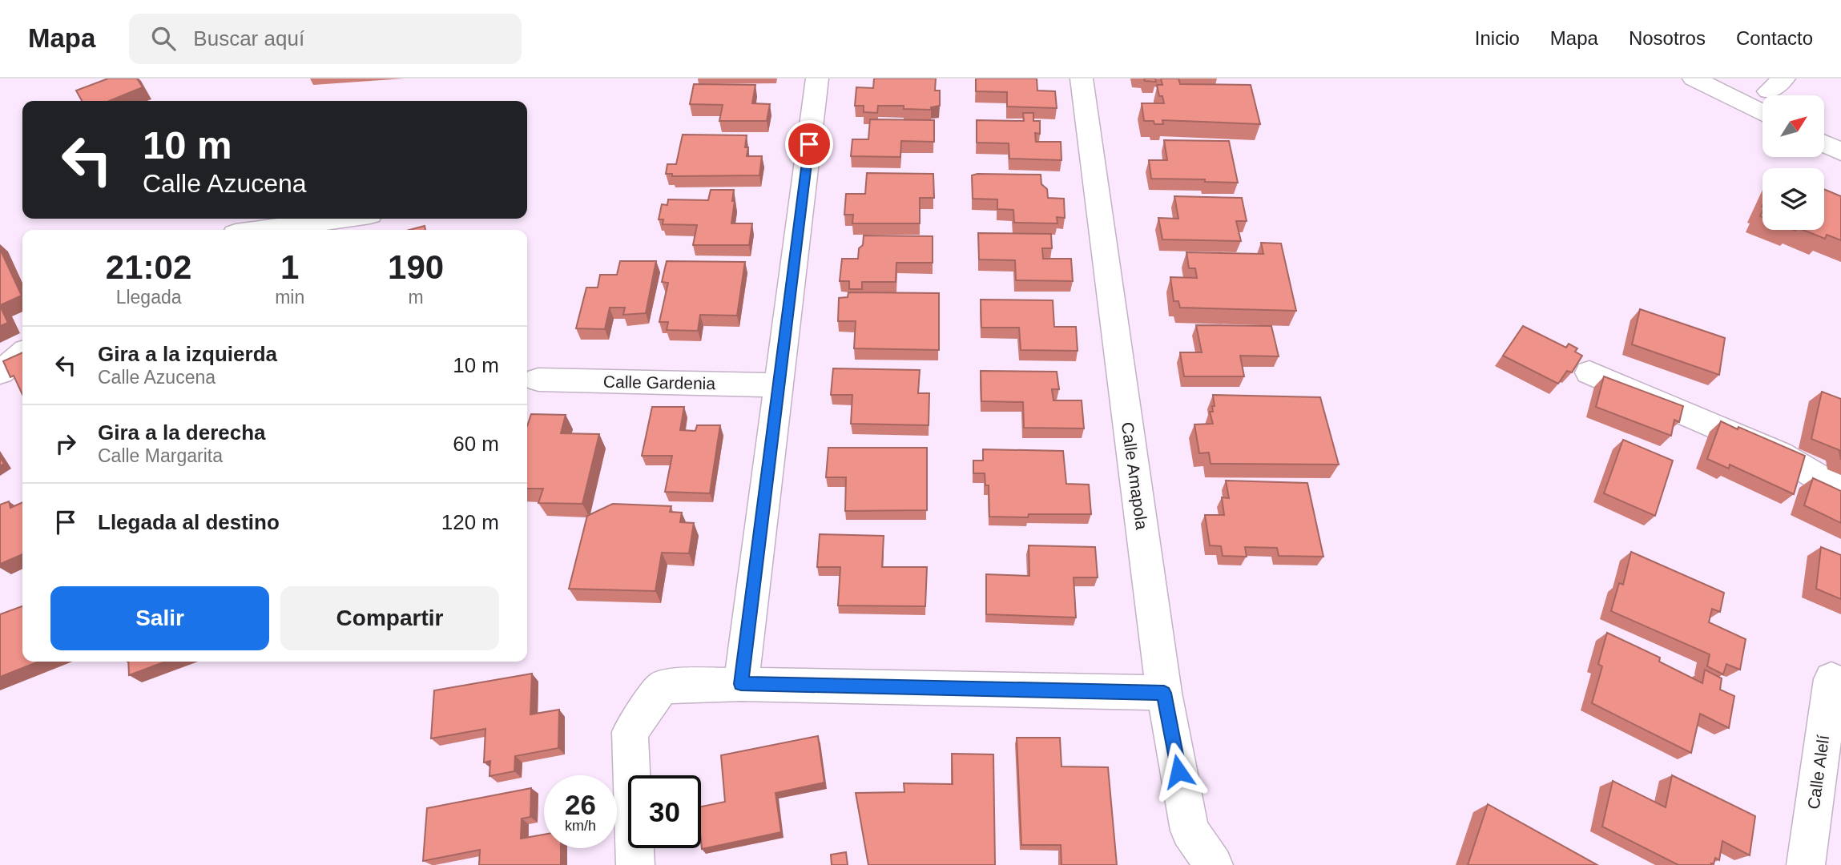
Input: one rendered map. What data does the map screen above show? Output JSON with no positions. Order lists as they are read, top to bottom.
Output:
{
  "streets": {
    "street": ["Calle Gardenia", "Calle Amapola", "Calle Alelí"]
  },
  "north": "top right",
  "page": {
    "header": "Mapa",
    "search": "Buscar aquí",
    "nav": [
      "Inicio",
      "Mapa",
      "Nosotros",
      "Contacto"
    ],
    "turn": ["10 m", "Calle Azucena"],
    "eta": [
      "21:02",
      "Llegada",
      "1",
      "min",
      "190",
      "m"
    ],
    "list": [
      {
        "name": "Gira a la izquierda",
        "note": "Calle Azucena",
        "value": "10 m"
      },
      {
        "name": "Gira a la derecha",
        "note": "Calle Margarita",
        "value": "60 m"
      },
      {
        "name": "Llegada al destino",
        "value": "120 m"
      }
    ],
    "buttons": ["Salir", "Compartir"],
    "speed": "26 km/h",
    "limit": "30"
  }
}
